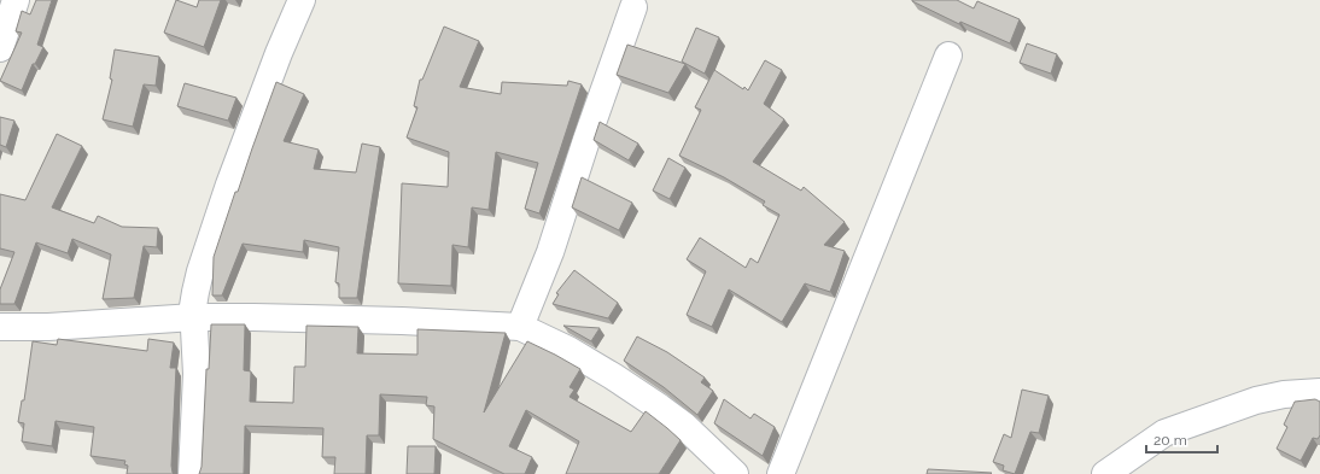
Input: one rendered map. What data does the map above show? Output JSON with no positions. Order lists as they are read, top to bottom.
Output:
{
  "scale_bar": "20 m"
}
